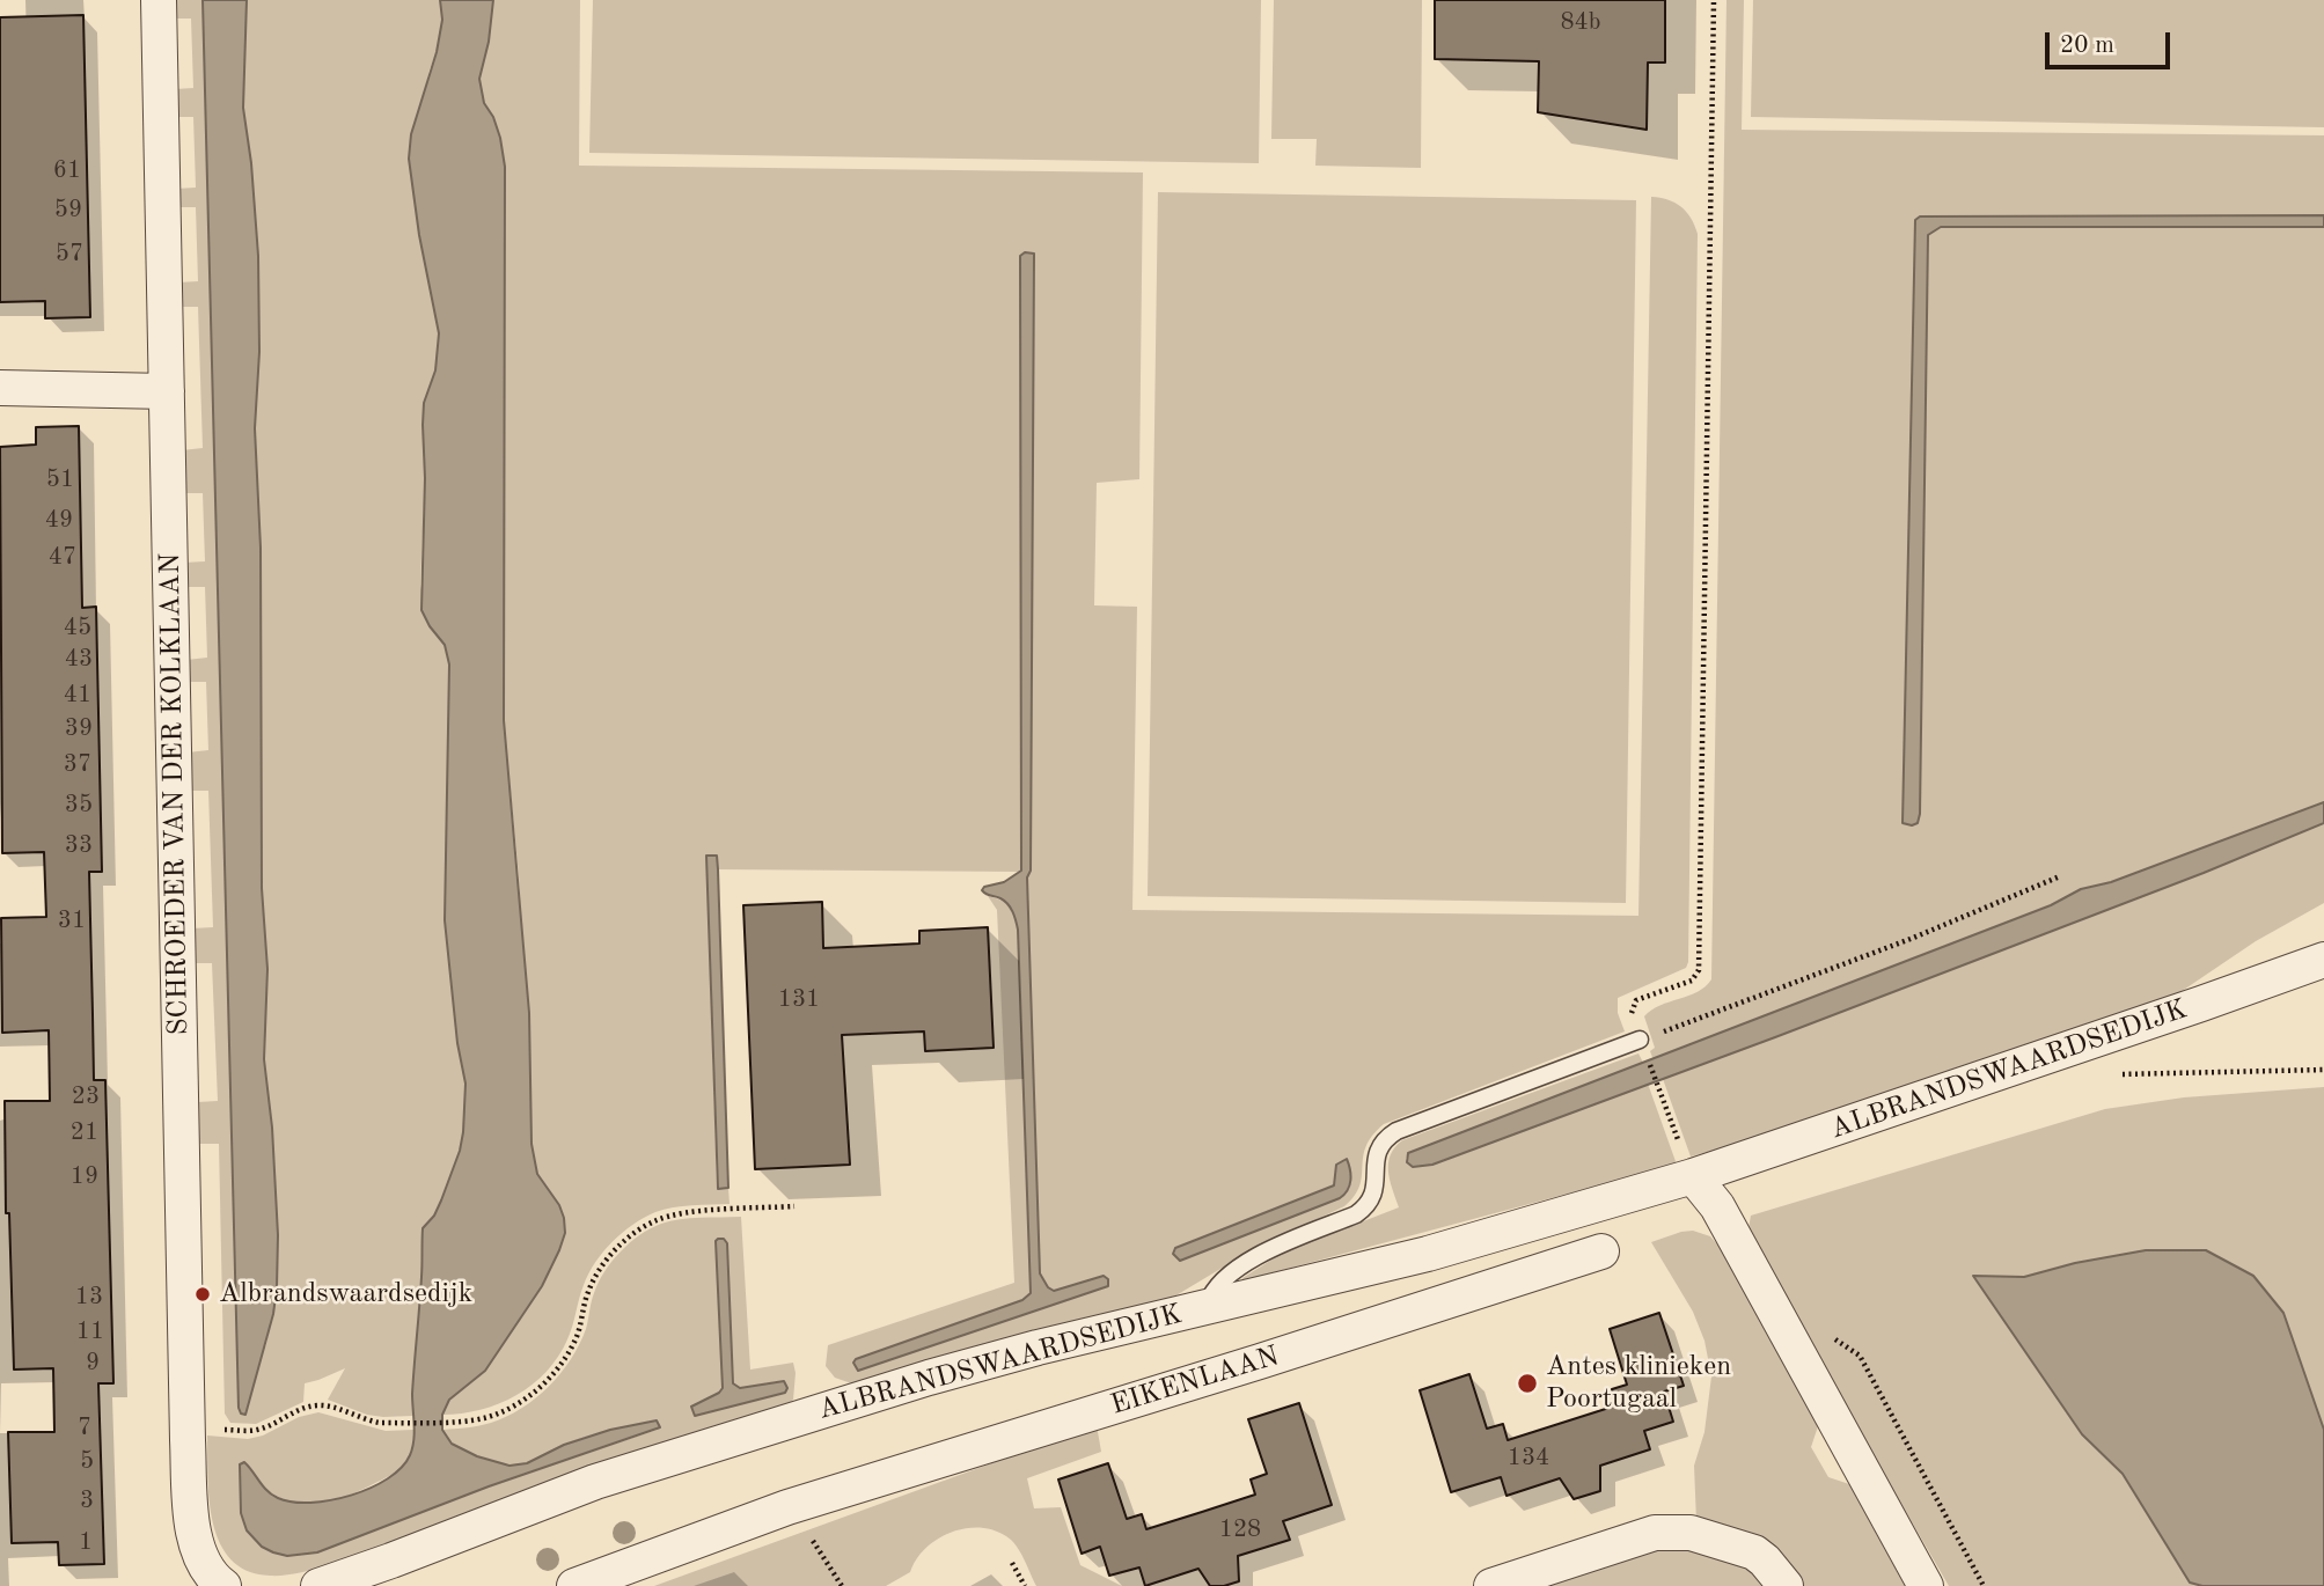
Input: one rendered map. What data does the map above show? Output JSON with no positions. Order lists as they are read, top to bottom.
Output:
{
  "streets": {
    "street": ["SCHROEDER VAN DER KOLKLAAN", "ALBRANDSWAARDSEDIJK", "EIKENLAAN"]
  },
  "places": ["Albrandswaardsedijk", "Antes klinieken Poortugaal"],
  "house_numbers": [
    "84b",
    "61",
    "59",
    "57",
    "51",
    "49",
    "47",
    "45",
    "43",
    "41",
    "39",
    "37",
    "35",
    "33",
    "31",
    "131",
    "23",
    "21",
    "19",
    "13",
    "11",
    "9",
    "7",
    "134",
    "5",
    "3",
    "128",
    "1"
  ],
  "scale_bar": "20 m"
}
